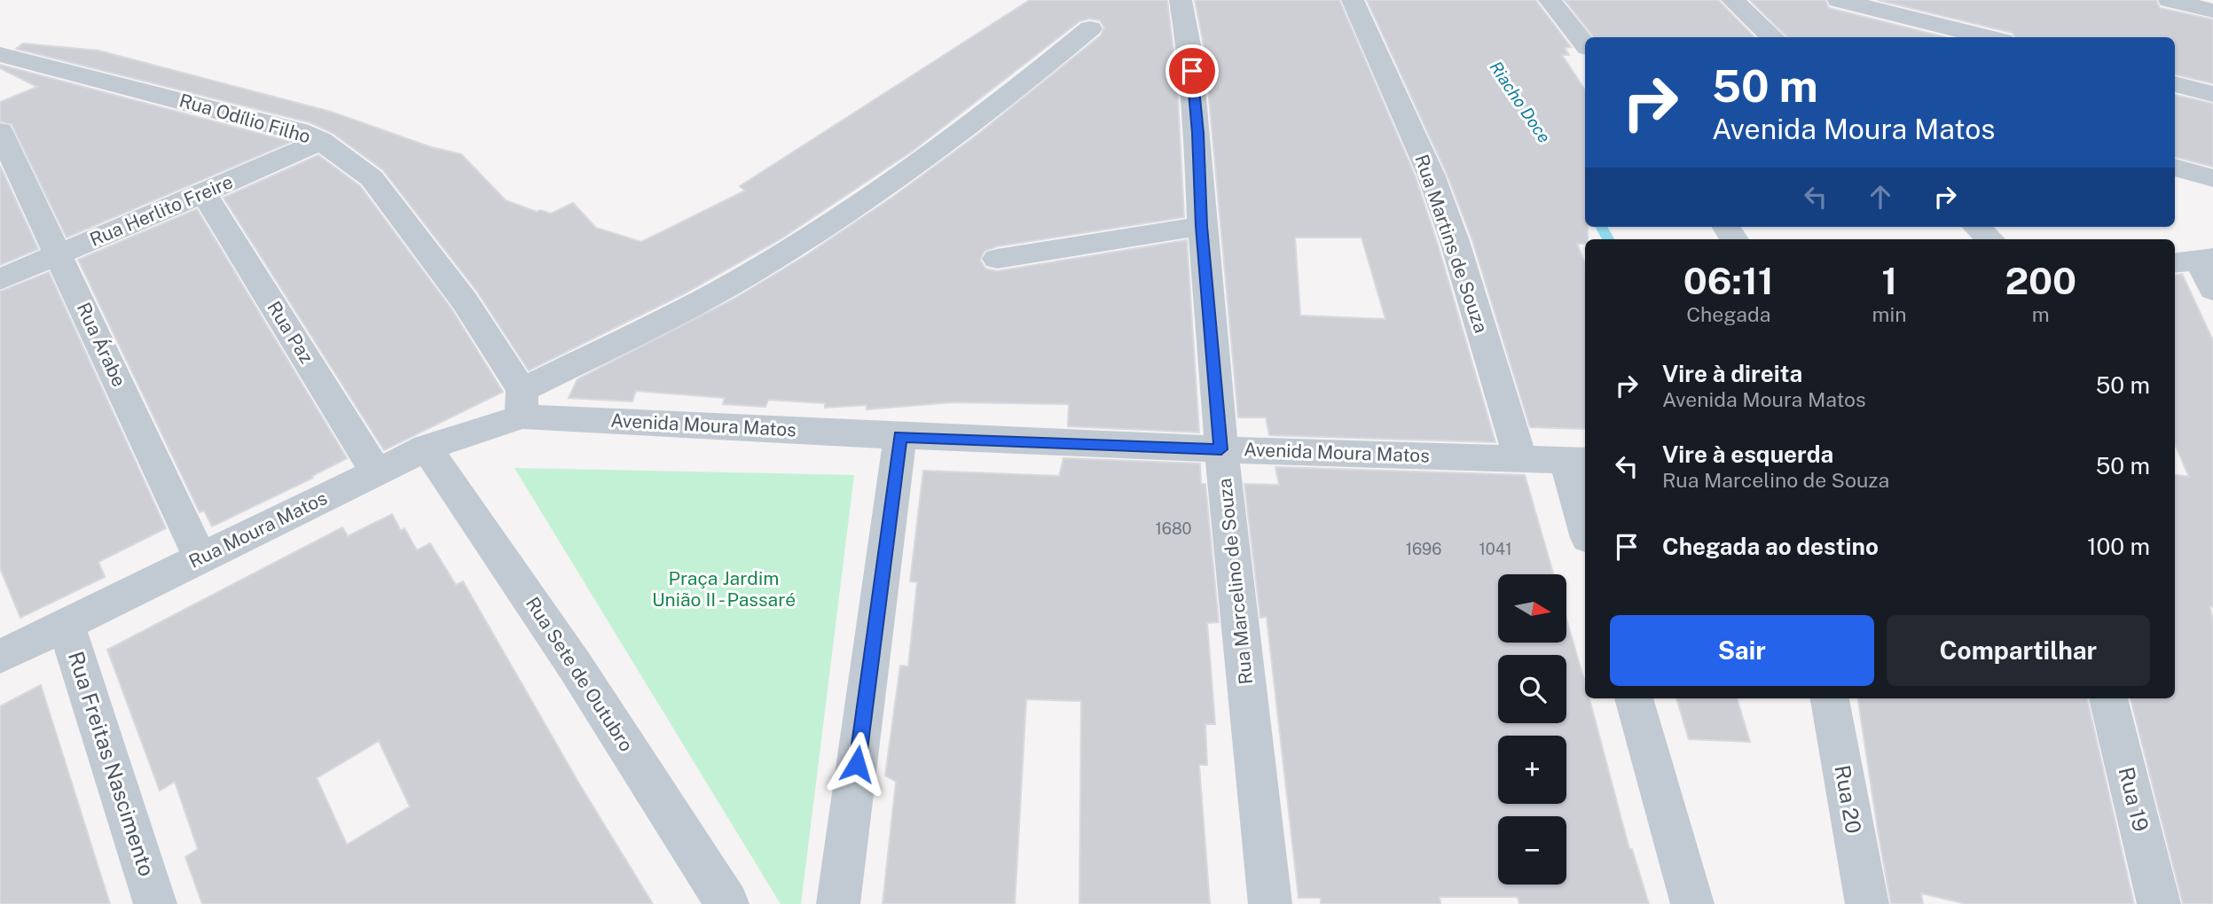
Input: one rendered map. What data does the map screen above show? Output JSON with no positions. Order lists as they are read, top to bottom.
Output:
{
  "streets": {
    "street": [
      "Rua Odílio Filho",
      "Rua Herlito Freire",
      "Rua Martins de Souza",
      "Rua Paz",
      "Rua Árabe",
      "Avenida Moura Matos",
      "Rua Moura Matos",
      "Rua Marcelino de Souza",
      "Rua Sete de Outubro",
      "Rua Freitas Nascimento",
      "Rua 20",
      "Rua 19"
    ]
  },
  "crossings": [
    ["Rua Odílio Filho", "Rua Herlito Freire"],
    ["Rua Odílio Filho", "Avenida Moura Matos"],
    ["Rua Odílio Filho", "Rua Moura Matos"],
    ["Rua Herlito Freire", "Rua Paz"],
    ["Rua Herlito Freire", "Rua Árabe"],
    ["Rua Martins de Souza", "Avenida Moura Matos"],
    ["Rua Paz", "Rua Moura Matos"],
    ["Rua Árabe", "Rua Moura Matos"],
    ["Avenida Moura Matos", "Rua Moura Matos"],
    ["Avenida Moura Matos", "Rua Marcelino de Souza"],
    ["Rua Moura Matos", "Rua Sete de Outubro"],
    ["Rua Moura Matos", "Rua Freitas Nascimento"]
  ],
  "water": ["Riacho Doce"],
  "parks": ["Praça Jardim União II - Passaré"],
  "house_numbers": ["1680", "1696", "1041"],
  "north": "right",
  "page": {
    "turn": ["50 m", "Avenida Moura Matos"],
    "eta": [
      "06:11",
      "Chegada",
      "1",
      "min",
      "200",
      "m"
    ],
    "list": [
      {
        "name": "Vire à direita",
        "note": "Avenida Moura Matos",
        "value": "50 m"
      },
      {
        "name": "Vire à esquerda",
        "note": "Rua Marcelino de Souza",
        "value": "50 m"
      },
      {
        "name": "Chegada ao destino",
        "value": "100 m"
      }
    ],
    "map_buttons": ["+", "−"],
    "buttons": ["Sair", "Compartilhar"]
  }
}
